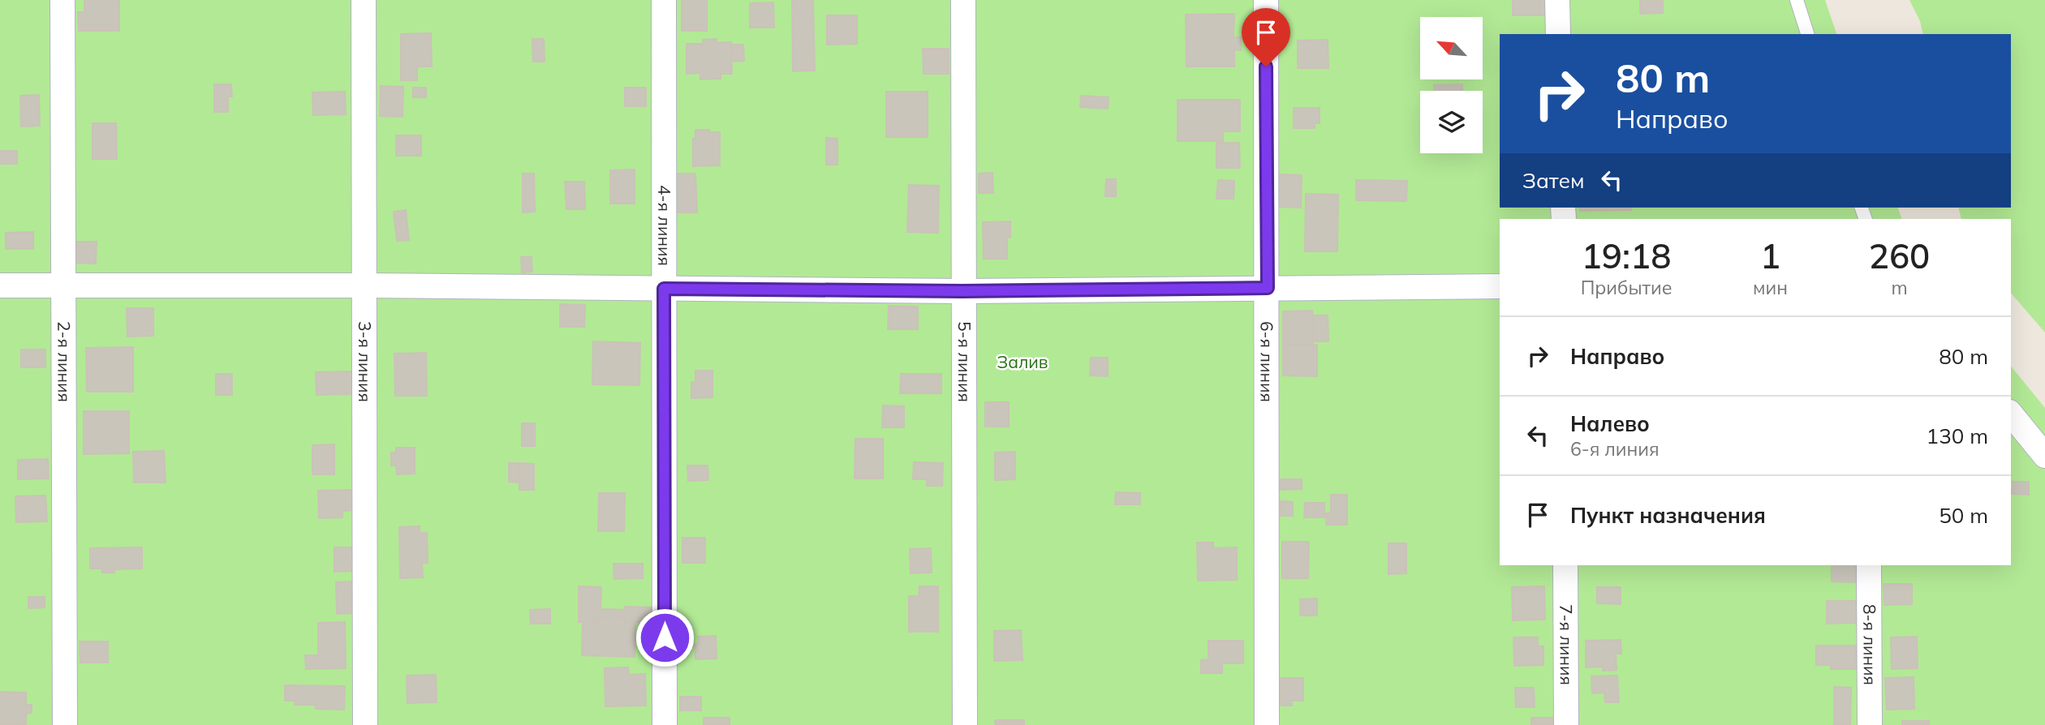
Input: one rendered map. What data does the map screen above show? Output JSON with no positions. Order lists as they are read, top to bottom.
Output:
{
  "streets": {
    "street": [
      "4-я линия",
      "2-я линия",
      "3-я линия",
      "5-я линия",
      "6-я линия",
      "7-я линия",
      "8-я линия"
    ]
  },
  "parks": ["Залив"],
  "north": "top left",
  "page": {
    "turn": ["80 m", "Направо"],
    "then": "Затем",
    "eta": [
      "19:18",
      "Прибытие",
      "1",
      "мин",
      "260",
      "m"
    ],
    "list": [
      {
        "name": "Направо",
        "value": "80 m"
      },
      {
        "name": "Налево",
        "note": "6-я линия",
        "value": "130 m"
      },
      {
        "name": "Пункт назначения",
        "value": "50 m"
      }
    ]
  }
}
